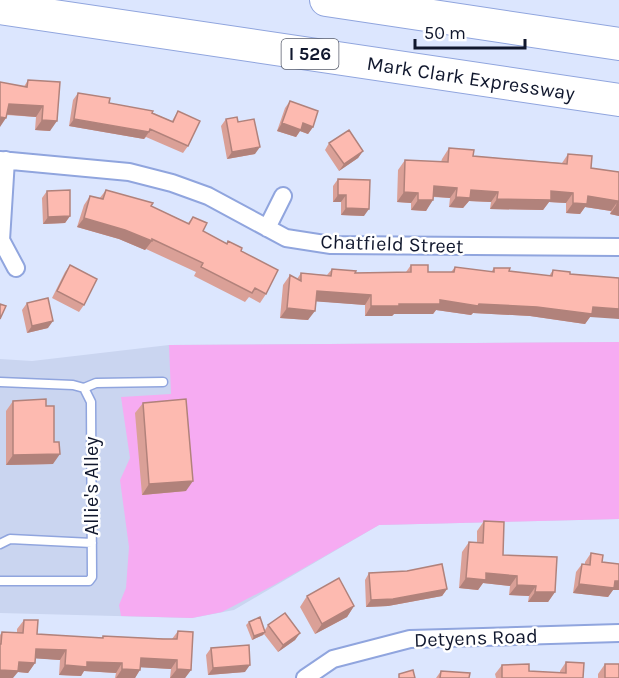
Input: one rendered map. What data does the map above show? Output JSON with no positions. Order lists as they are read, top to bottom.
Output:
{
  "streets": {
    "highway": ["I 526", "Mark Clark Expressway"],
    "street": ["Chatfield Street", "Detyens Road"],
    "lane": ["Allie's Alley"]
  },
  "scale_bar": "50 m"
}
